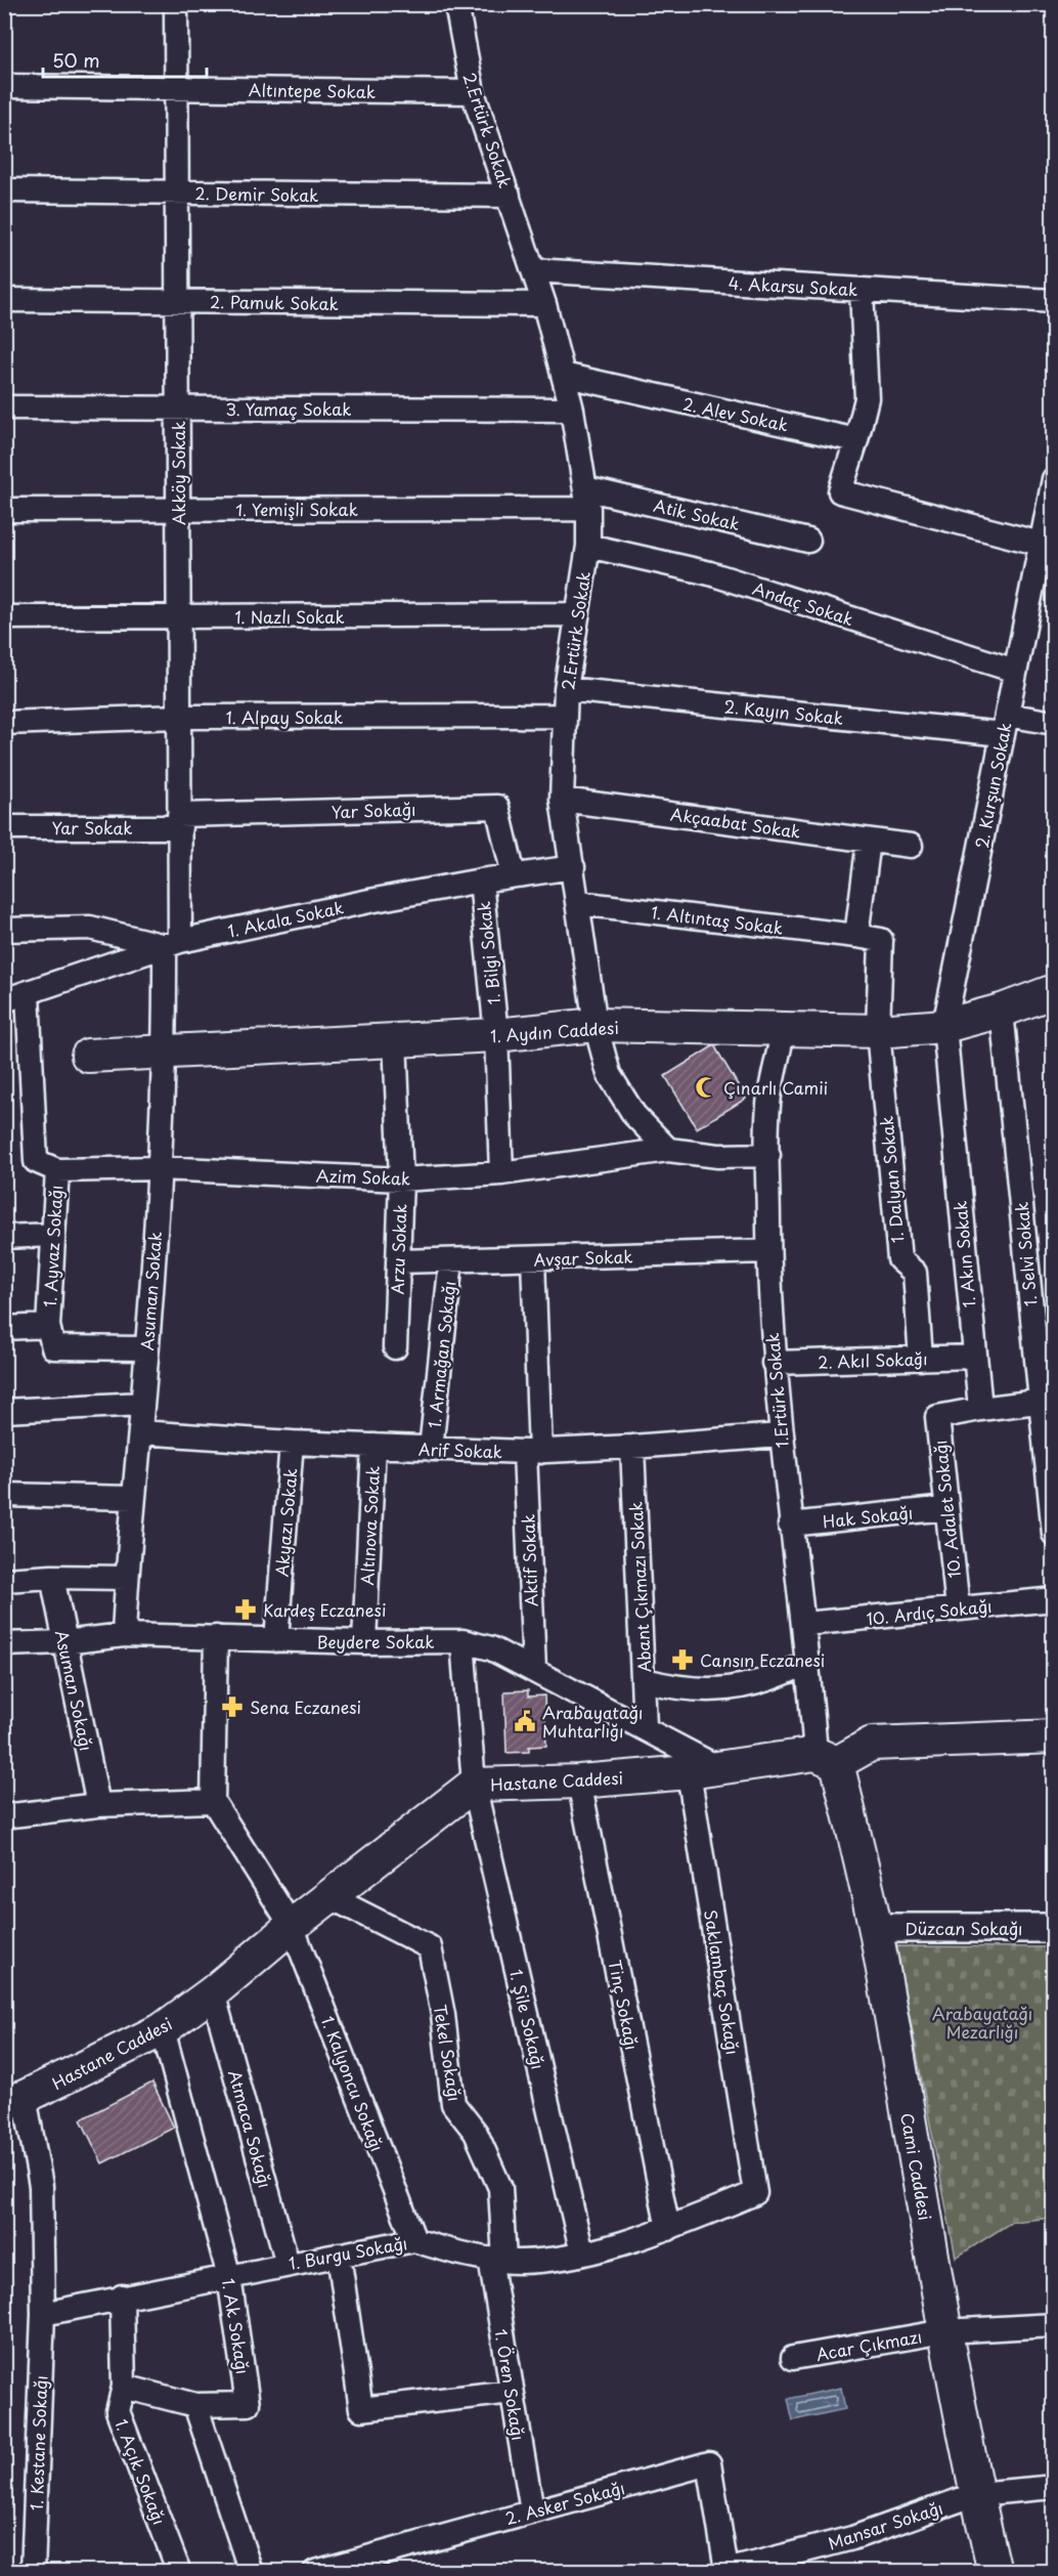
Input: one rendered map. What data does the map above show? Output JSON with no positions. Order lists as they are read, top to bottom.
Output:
{
  "streets": {
    "main road": ["1. Aydın Caddesi", "Hastane Caddesi", "Cami Caddesi"],
    "street": [
      "Altıntepe Sokak",
      "2.Ertürk Sokak",
      "2. Demir Sokak",
      "4. Akarsu Sokak",
      "2. Pamuk Sokak",
      "3. Yamaç Sokak",
      "2. Alev Sokak",
      "Akköy Sokak",
      "1. Yemişli Sokak",
      "Atik Sokak",
      "Andaç Sokak",
      "1. Nazlı Sokak",
      "2. Kayın Sokak",
      "1. Alpay Sokak",
      "2. Kurşun Sokak",
      "Yar Sokağı",
      "Akçaabat Sokak",
      "Yar Sokak",
      "1. Akala Sokak",
      "1. Altıntaş Sokak",
      "1. Bilgi Sokak",
      "Azim Sokak",
      "1. Dalyan Sokak",
      "1. Ayvaz Sokağı",
      "Arzu Sokak",
      "1. Akın Sokak",
      "1. Selvi Sokak",
      "Avşar Sokak",
      "Asuman Sokak",
      "1. Armağan Sokağı",
      "2. Akıl Sokağı",
      "1.Ertürk Sokak",
      "Arif Sokak",
      "10. Adalet Sokağı",
      "Hak Sokağı",
      "Akyazı Sokak",
      "Altınova Sokak",
      "Aktif Sokak",
      "Abant Çıkmazı Sokak",
      "10. Ardıç Sokağı",
      "Beydere Sokak",
      "Asuman Sokağı",
      "Düzcan Sokağı",
      "Saklambaç Sokağı",
      "Tinç Sokağı",
      "1. Şile Sokağı",
      "Tekel Sokağı",
      "1. Kalyoncu Sokağı",
      "Atmaca Sokağı",
      "1. Burgu Sokağı",
      "1. Ak Sokağı",
      "Acar Çıkmazı",
      "1. Ören Sokağı",
      "1. Kestane Sokağı",
      "1. Açık Sokağı",
      "2. Asker Sokağı",
      "Mansar Sokağı"
    ]
  },
  "crossings": [
    ["Altıntepe Sokak", "2.Ertürk Sokak"],
    ["Altıntepe Sokak", "Akköy Sokak"],
    ["2.Ertürk Sokak", "2. Demir Sokak"],
    ["2.Ertürk Sokak", "4. Akarsu Sokak"],
    ["2.Ertürk Sokak", "2. Pamuk Sokak"],
    ["2.Ertürk Sokak", "3. Yamaç Sokak"],
    ["2.Ertürk Sokak", "2. Alev Sokak"],
    ["2.Ertürk Sokak", "1. Yemişli Sokak"],
    ["2.Ertürk Sokak", "Atik Sokak"],
    ["2.Ertürk Sokak", "Andaç Sokak"],
    ["2.Ertürk Sokak", "1. Nazlı Sokak"],
    ["2.Ertürk Sokak", "2. Kayın Sokak"],
    ["2.Ertürk Sokak", "1. Alpay Sokak"],
    ["2.Ertürk Sokak", "Akçaabat Sokak"],
    ["2.Ertürk Sokak", "1. Akala Sokak"],
    ["2.Ertürk Sokak", "1. Altıntaş Sokak"],
    ["2.Ertürk Sokak", "1. Aydın Caddesi"],
    ["2.Ertürk Sokak", "Azim Sokak"],
    ["2. Demir Sokak", "Akköy Sokak"],
    ["2. Pamuk Sokak", "Akköy Sokak"],
    ["3. Yamaç Sokak", "Akköy Sokak"],
    ["Akköy Sokak", "1. Yemişli Sokak"],
    ["Akköy Sokak", "1. Nazlı Sokak"],
    ["Akköy Sokak", "1. Alpay Sokak"],
    ["Akköy Sokak", "Yar Sokağı"],
    ["Akköy Sokak", "Yar Sokak"],
    ["Akköy Sokak", "1. Akala Sokak"],
    ["Akköy Sokak", "Asuman Sokak"],
    ["1. Yemişli Sokak", "Atik Sokak"],
    ["Andaç Sokak", "2. Kurşun Sokak"],
    ["2. Kayın Sokak", "2. Kurşun Sokak"],
    ["2. Kurşun Sokak", "1. Aydın Caddesi"],
    ["2. Kurşun Sokak", "1. Akın Sokak"],
    ["Yar Sokağı", "Yar Sokak"],
    ["Yar Sokağı", "1. Akala Sokak"],
    ["1. Akala Sokak", "1. Bilgi Sokak"],
    ["1. Akala Sokak", "1. Ayvaz Sokağı"],
    ["1. Akala Sokak", "Asuman Sokak"],
    ["1. Altıntaş Sokak", "1. Aydın Caddesi"],
    ["1. Altıntaş Sokak", "1. Dalyan Sokak"],
    ["1. Bilgi Sokak", "1. Aydın Caddesi"],
    ["1. Bilgi Sokak", "Azim Sokak"],
    ["1. Aydın Caddesi", "1. Dalyan Sokak"],
    ["1. Aydın Caddesi", "Arzu Sokak"],
    ["1. Aydın Caddesi", "1. Akın Sokak"],
    ["1. Aydın Caddesi", "1. Selvi Sokak"],
    ["1. Aydın Caddesi", "Asuman Sokak"],
    ["1. Aydın Caddesi", "1.Ertürk Sokak"],
    ["Azim Sokak", "1. Ayvaz Sokağı"],
    ["Azim Sokak", "Arzu Sokak"],
    ["Azim Sokak", "Asuman Sokak"],
    ["1. Dalyan Sokak", "2. Akıl Sokağı"],
    ["1. Ayvaz Sokağı", "Asuman Sokak"],
    ["Arzu Sokak", "Avşar Sokak"],
    ["1. Akın Sokak", "2. Akıl Sokağı"],
    ["1. Akın Sokak", "10. Adalet Sokağı"],
    ["Avşar Sokak", "1. Armağan Sokağı"],
    ["Avşar Sokak", "1.Ertürk Sokak"],
    ["Avşar Sokak", "Aktif Sokak"],
    ["Asuman Sokak", "Arif Sokak"],
    ["Asuman Sokak", "Beydere Sokak"],
    ["1. Armağan Sokağı", "Arif Sokak"],
    ["2. Akıl Sokağı", "1.Ertürk Sokak"],
    ["1.Ertürk Sokak", "Arif Sokak"],
    ["1.Ertürk Sokak", "Hak Sokağı"],
    ["1.Ertürk Sokak", "10. Ardıç Sokağı"],
    ["1.Ertürk Sokak", "Hastane Caddesi"],
    ["1.Ertürk Sokak", "Cami Caddesi"],
    ["Arif Sokak", "Akyazı Sokak"],
    ["Arif Sokak", "Altınova Sokak"],
    ["Arif Sokak", "Aktif Sokak"],
    ["Arif Sokak", "Abant Çıkmazı Sokak"],
    ["10. Adalet Sokağı", "Hak Sokağı"],
    ["10. Adalet Sokağı", "10. Ardıç Sokağı"],
    ["Akyazı Sokak", "Beydere Sokak"],
    ["Altınova Sokak", "Beydere Sokak"],
    ["Aktif Sokak", "Beydere Sokak"],
    ["Abant Çıkmazı Sokak", "Beydere Sokak"],
    ["Beydere Sokak", "Asuman Sokağı"],
    ["Beydere Sokak", "Hastane Caddesi"],
    ["Beydere Sokak", "Saklambaç Sokağı"],
    ["Beydere Sokak", "1. Şile Sokağı"],
    ["Hastane Caddesi", "Saklambaç Sokağı"],
    ["Hastane Caddesi", "Tinç Sokağı"],
    ["Hastane Caddesi", "1. Şile Sokağı"],
    ["Hastane Caddesi", "Tekel Sokağı"],
    ["Hastane Caddesi", "1. Kalyoncu Sokağı"],
    ["Hastane Caddesi", "Atmaca Sokağı"],
    ["Hastane Caddesi", "Cami Caddesi"],
    ["Hastane Caddesi", "1. Ak Sokağı"],
    ["Hastane Caddesi", "1. Kestane Sokağı"],
    ["Düzcan Sokağı", "Cami Caddesi"],
    ["Saklambaç Sokağı", "1. Burgu Sokağı"],
    ["Tinç Sokağı", "1. Burgu Sokağı"],
    ["1. Şile Sokağı", "1. Burgu Sokağı"],
    ["Tekel Sokağı", "1. Burgu Sokağı"],
    ["Tekel Sokağı", "1. Ören Sokağı"],
    ["1. Kalyoncu Sokağı", "1. Burgu Sokağı"],
    ["Atmaca Sokağı", "1. Burgu Sokağı"],
    ["Cami Caddesi", "Acar Çıkmazı"],
    ["Cami Caddesi", "Mansar Sokağı"],
    ["1. Burgu Sokağı", "1. Ak Sokağı"],
    ["1. Burgu Sokağı", "1. Ören Sokağı"],
    ["1. Burgu Sokağı", "1. Kestane Sokağı"],
    ["1. Burgu Sokağı", "1. Açık Sokağı"],
    ["1. Ören Sokağı", "2. Asker Sokağı"],
    ["2. Asker Sokağı", "Mansar Sokağı"]
  ],
  "parks": ["Arabayatağı Mezarlığı"],
  "places": {
    "mosque": ["Çınarlı Camii"],
    "pharmacy": ["Kardeş Eczanesi", "Cansın Eczanesi", "Sena Eczanesi"],
    "public building": ["Arabayatağı Muhtarlığı"]
  },
  "scale_bar": "50 m"
}
